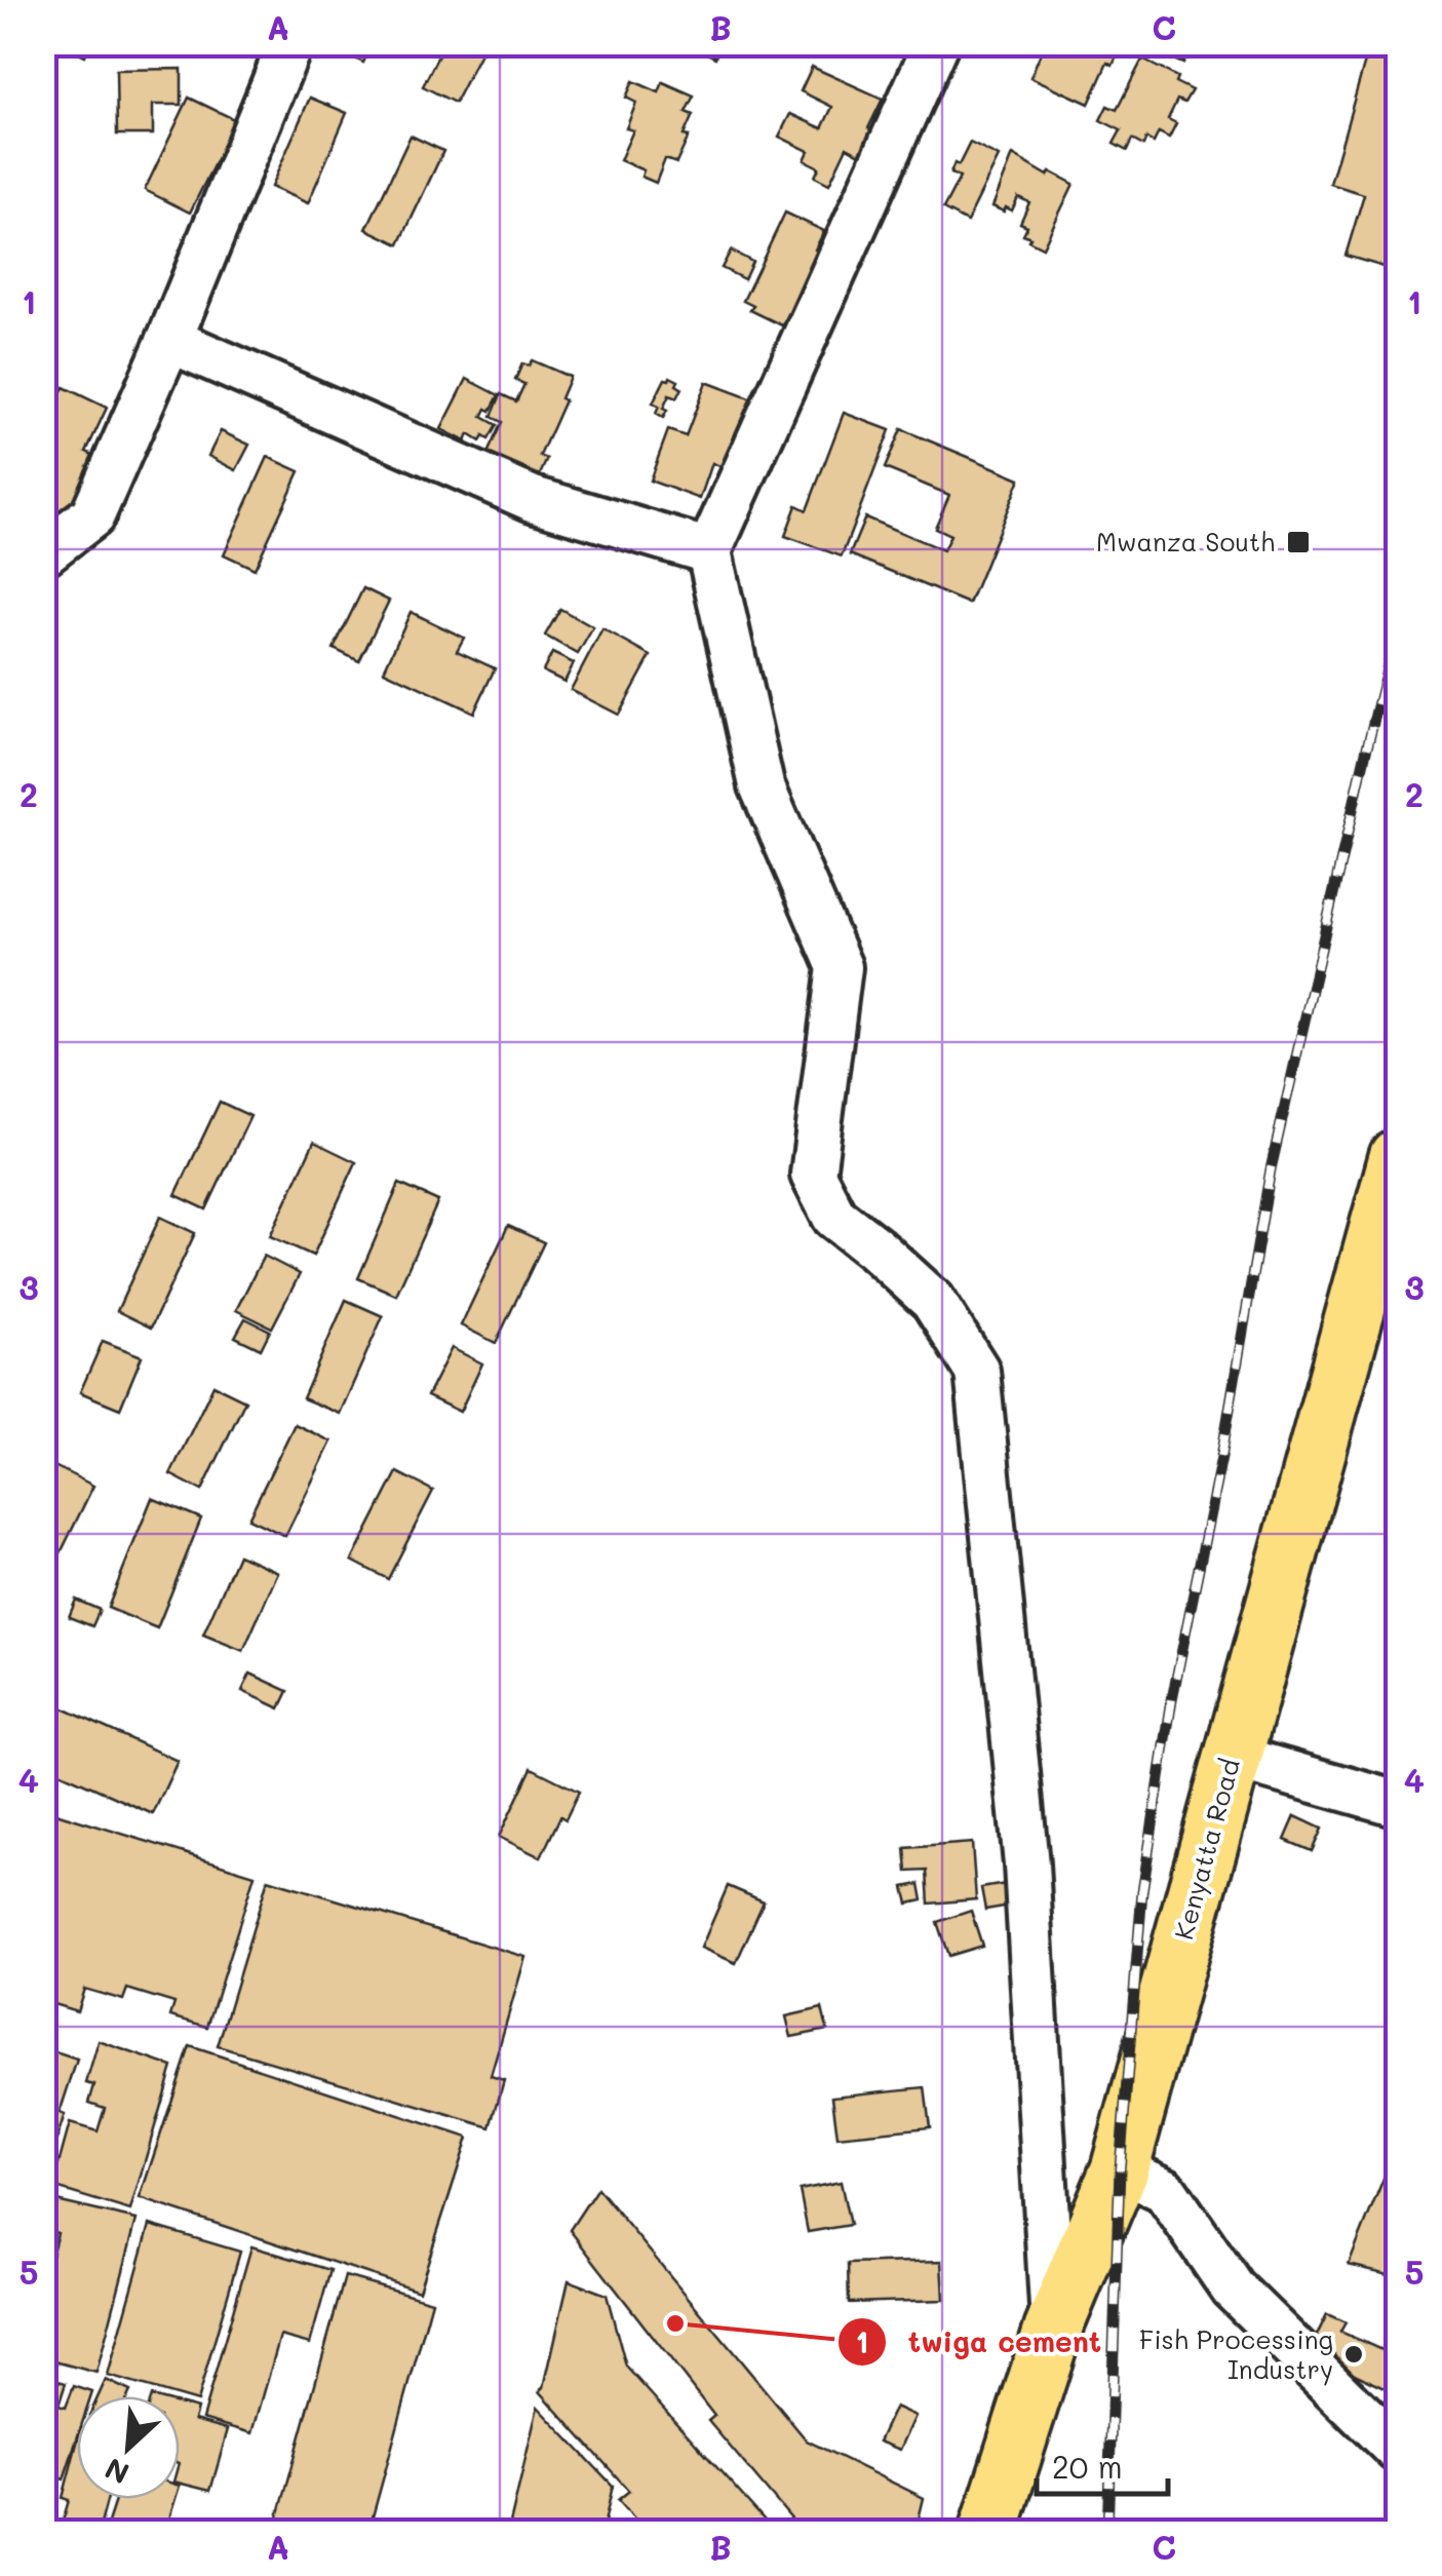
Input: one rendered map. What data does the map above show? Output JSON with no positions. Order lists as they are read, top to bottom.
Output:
{
  "streets": {
    "highway": ["Kenyatta Road"]
  },
  "places": {
    "transit": ["Mwanza South"],
    "other": ["twiga cement", "Fish Processing Industry"]
  },
  "scale_bar": "20 m",
  "north": "bottom left",
  "grid": {
    "columns": ["A", "B", "C"],
    "rows": [
      "1",
      "2",
      "3",
      "4",
      "5"
    ]
  }
}
